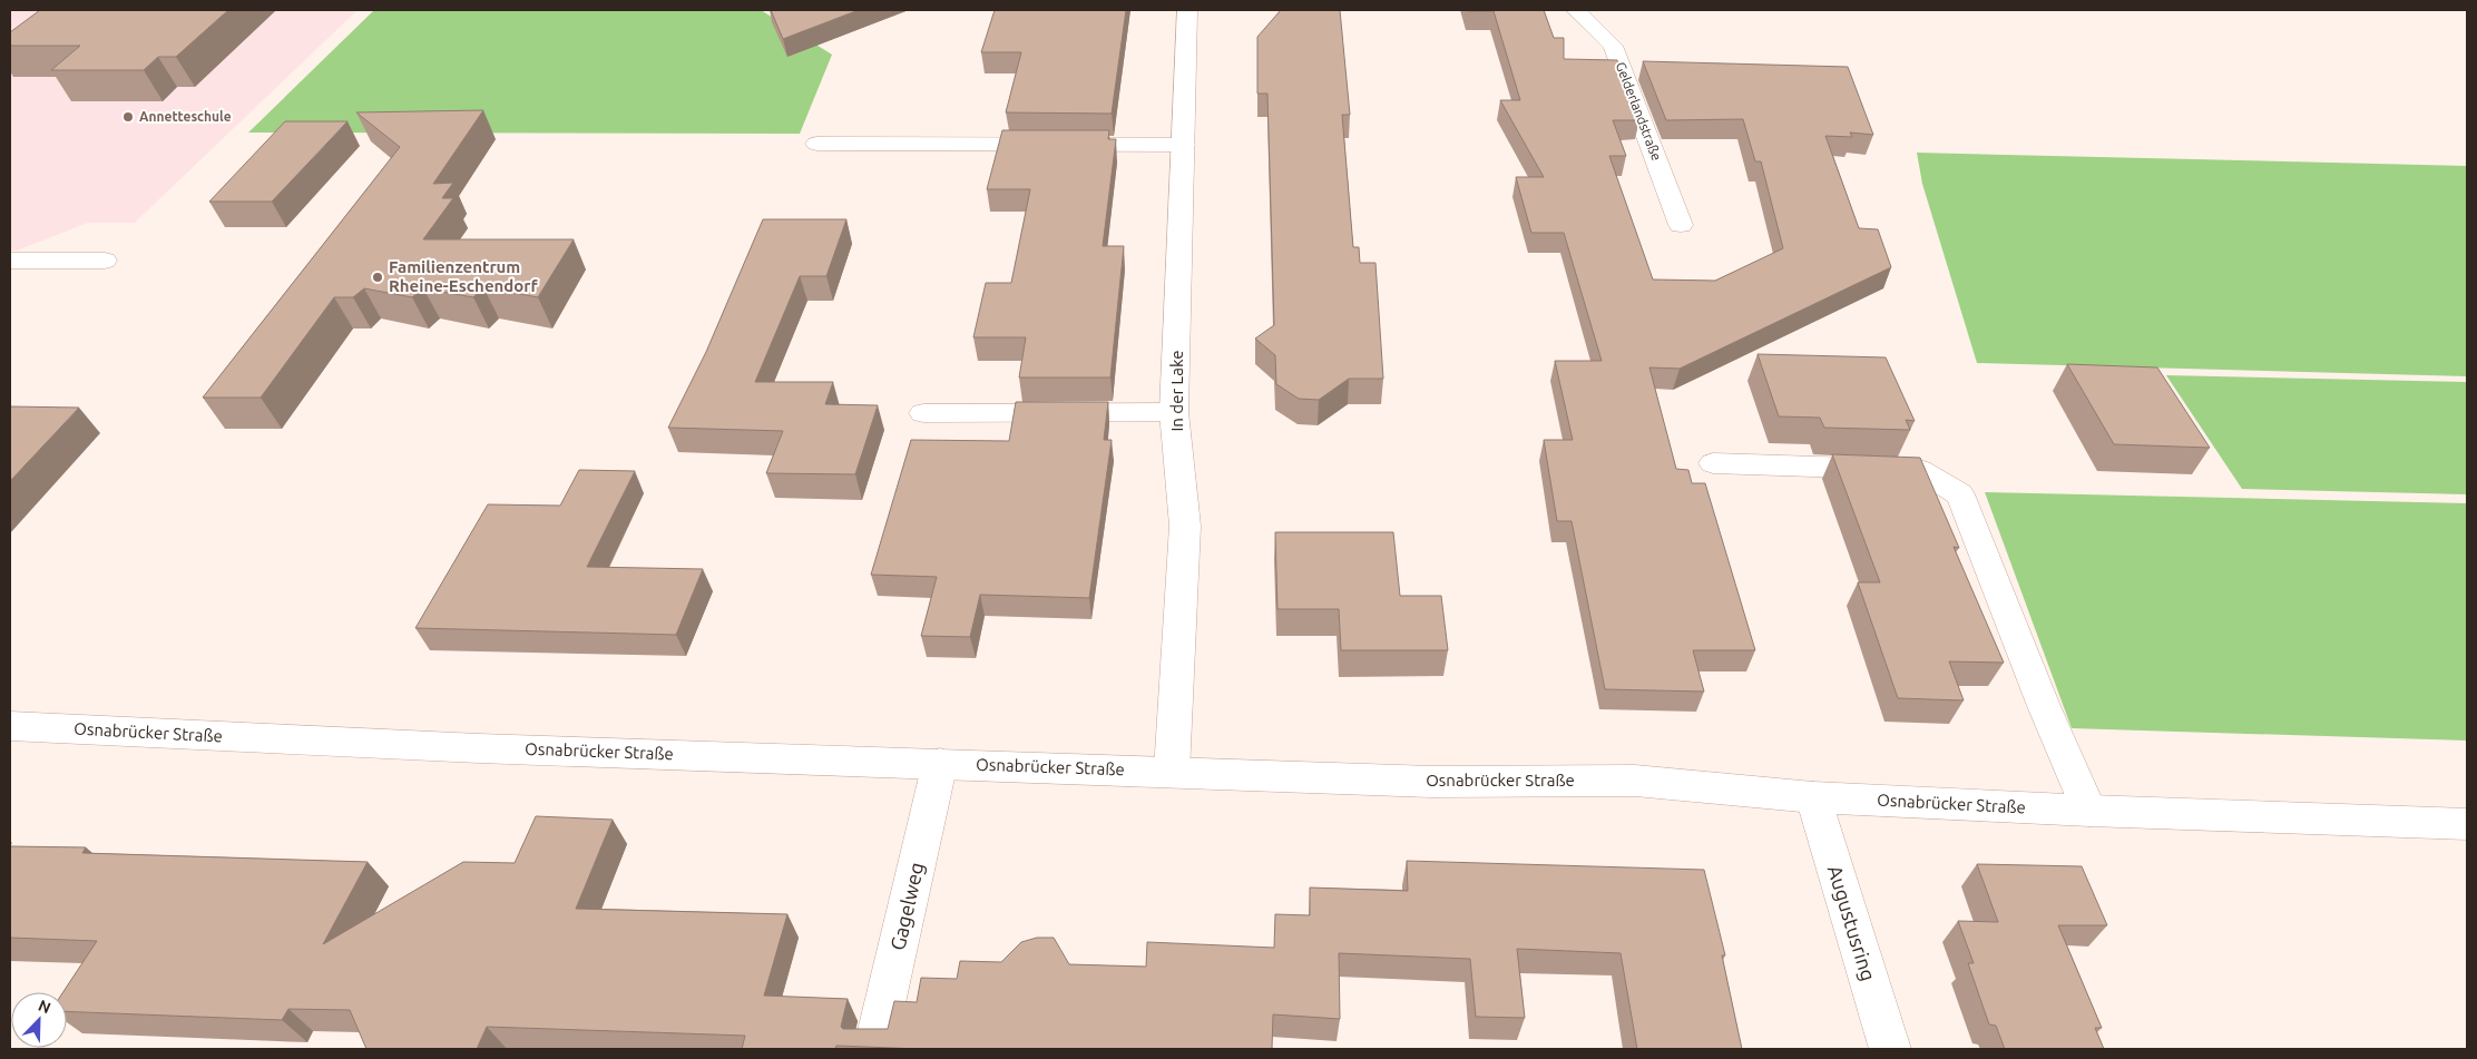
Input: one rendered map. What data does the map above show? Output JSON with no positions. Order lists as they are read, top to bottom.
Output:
{
  "streets": {
    "street": [
      "Gelderlandstraße",
      "In der Lake",
      "Osnabrücker Straße",
      "Gagelweg",
      "Augustusring"
    ]
  },
  "crossings": [
    ["In der Lake", "Osnabrücker Straße"],
    ["Osnabrücker Straße", "Gagelweg"],
    ["Osnabrücker Straße", "Augustusring"]
  ],
  "places": ["Annetteschule", "Familienzentrum Rheine-Eschendorf"],
  "north": "top right"
}
